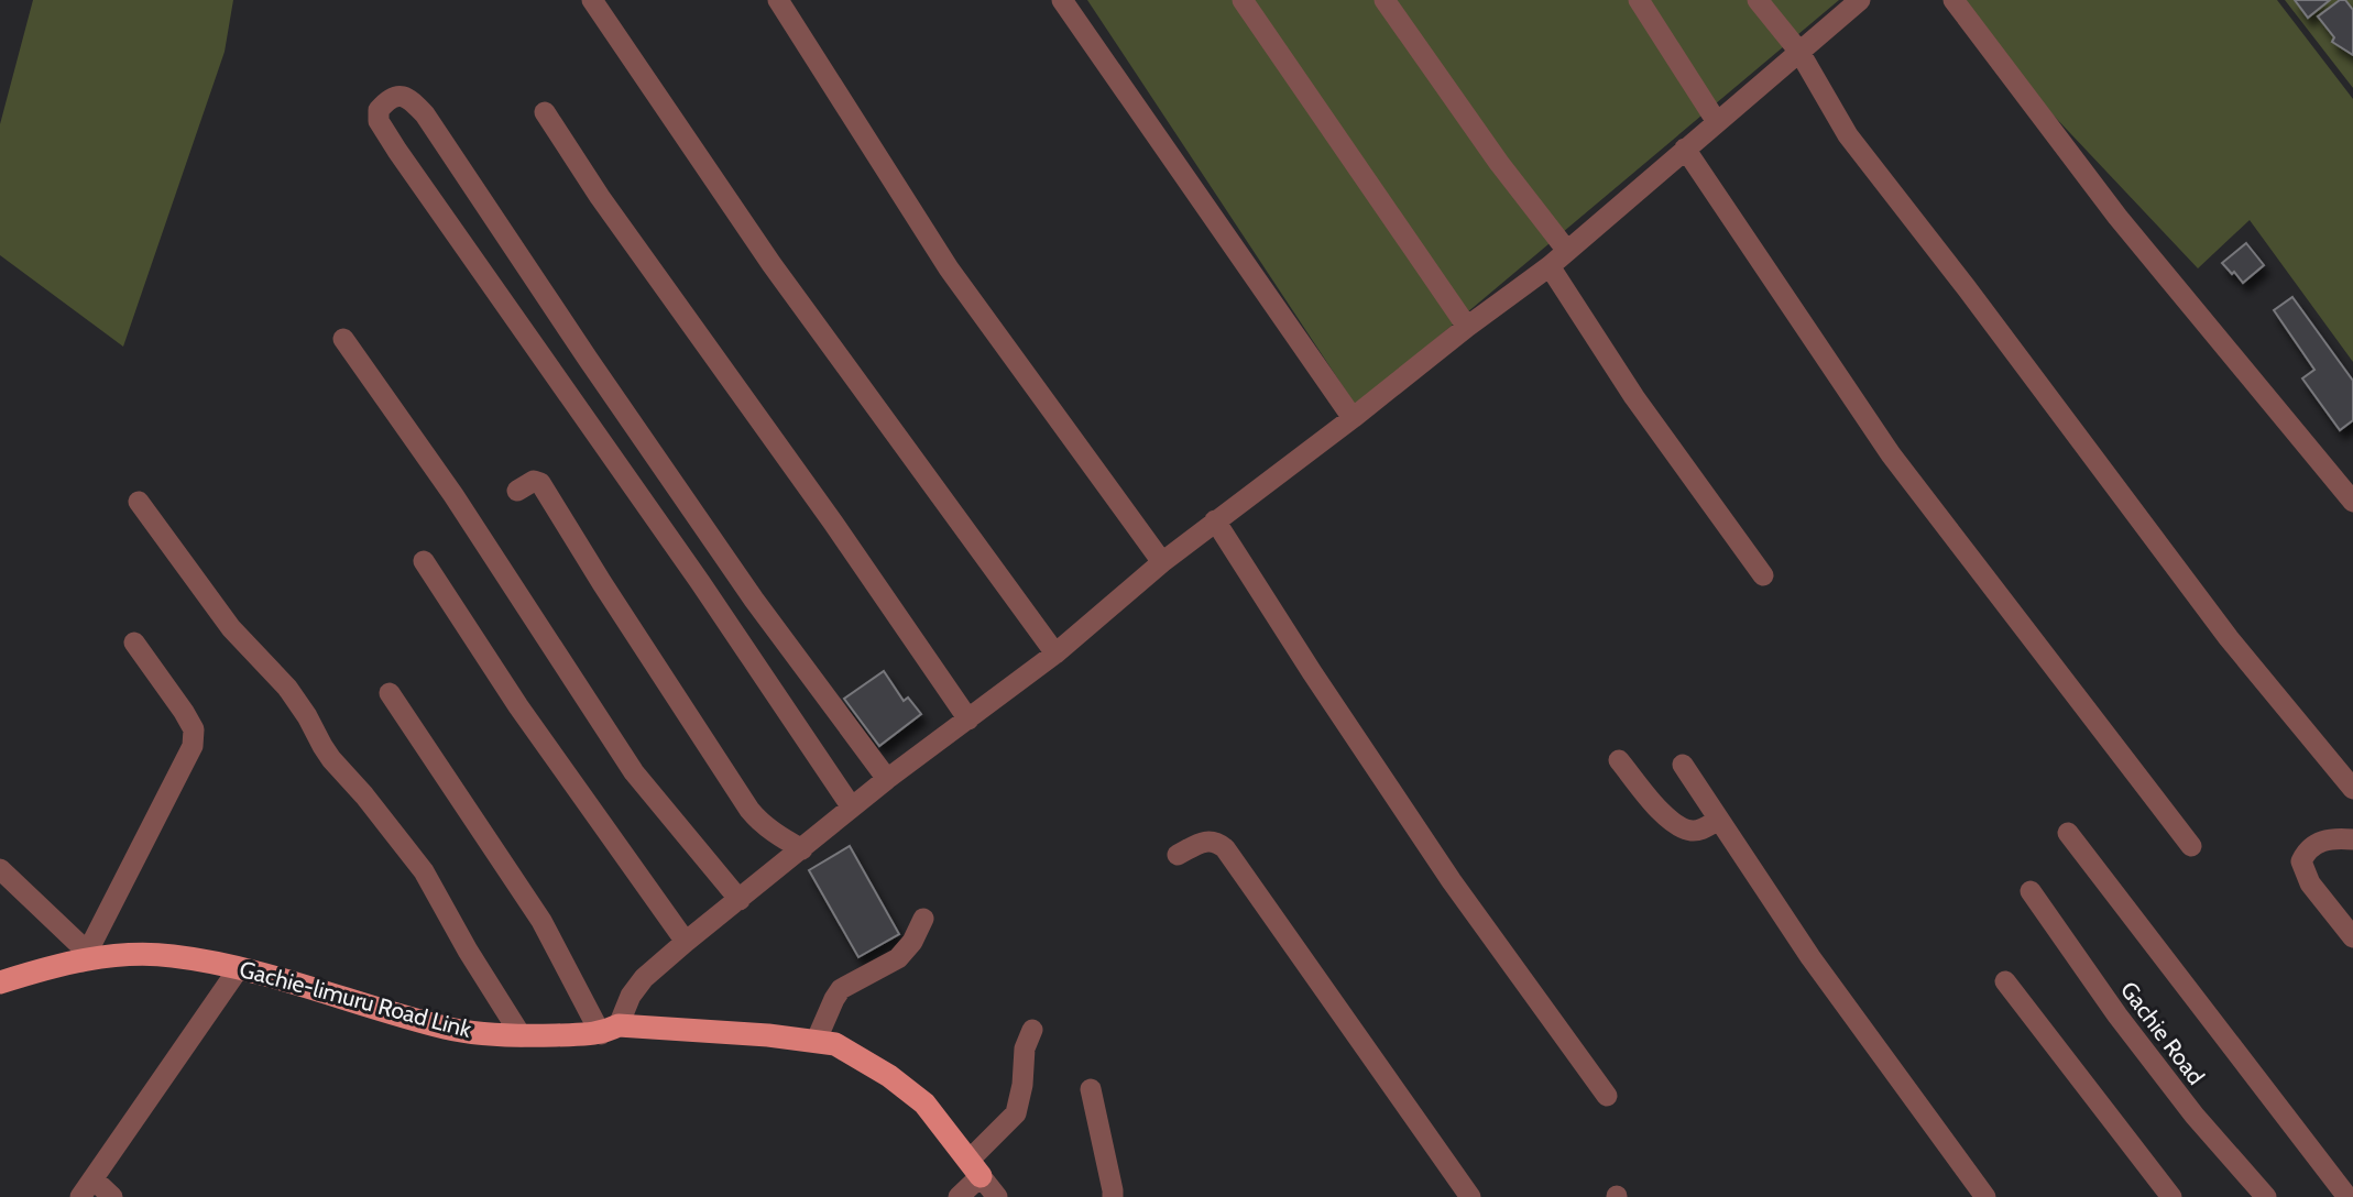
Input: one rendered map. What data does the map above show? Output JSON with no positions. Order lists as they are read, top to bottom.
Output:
{
  "streets": {
    "main road": ["Gachie-limuru Road Link"],
    "street": ["Gachie Road"]
  }
}
